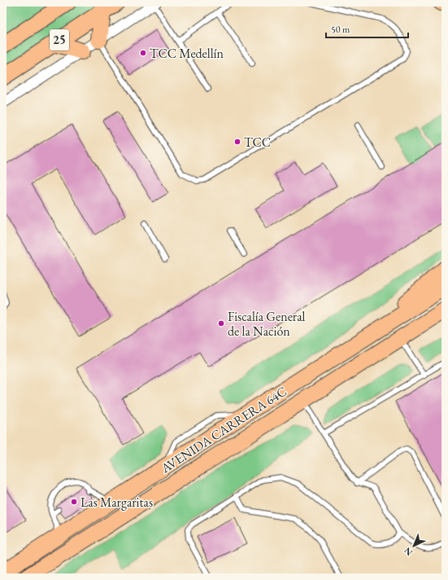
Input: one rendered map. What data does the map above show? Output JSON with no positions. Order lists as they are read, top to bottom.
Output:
{
  "streets": {
    "highway": ["25"],
    "main road": ["AVENIDA CARRERA 64C"]
  },
  "places": [
    "TCC Medellín",
    "TCC",
    "Fiscalía General de la Nación",
    "Las Margaritas"
  ],
  "scale_bar": "50 m",
  "north": "bottom left"
}
